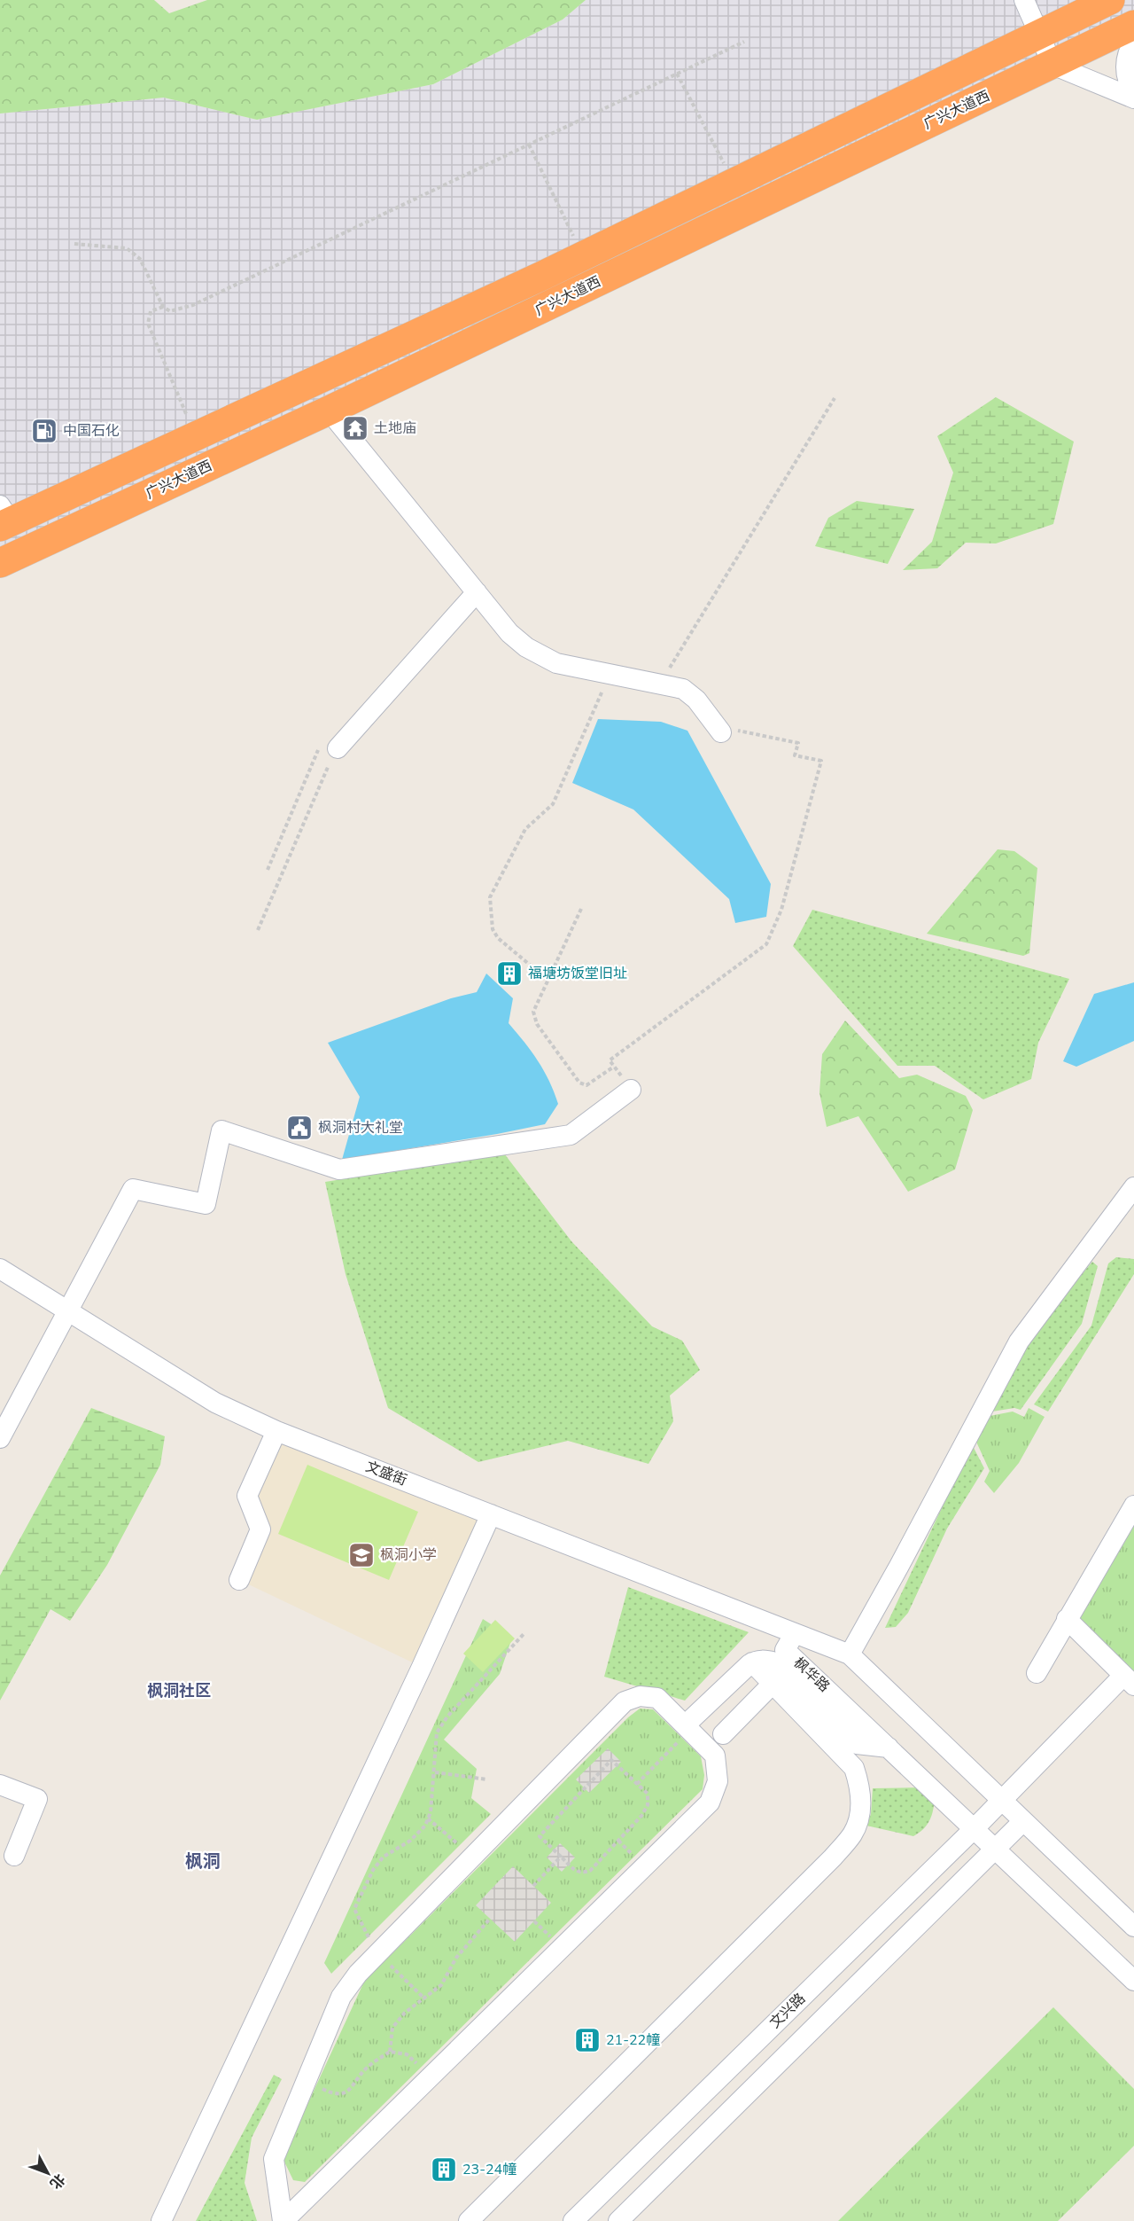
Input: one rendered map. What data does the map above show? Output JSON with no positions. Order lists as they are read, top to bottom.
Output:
{
  "streets": {
    "highway": ["广兴大道西"],
    "street": ["文盛街", "枫华路", "文兴路"]
  },
  "crossings": [
    ["文盛街", "枫华路"],
    ["枫华路", "文兴路"]
  ],
  "districts": ["枫洞社区", "枫洞"],
  "places": {
    "temple": ["土地庙"],
    "fuel station": ["中国石化"],
    "building": ["福塘坊饭堂旧址", "21-22幢", "23-24幢"],
    "public building": ["枫洞村大礼堂"],
    "school or university": ["枫洞小学"]
  },
  "north": "bottom right"
}
